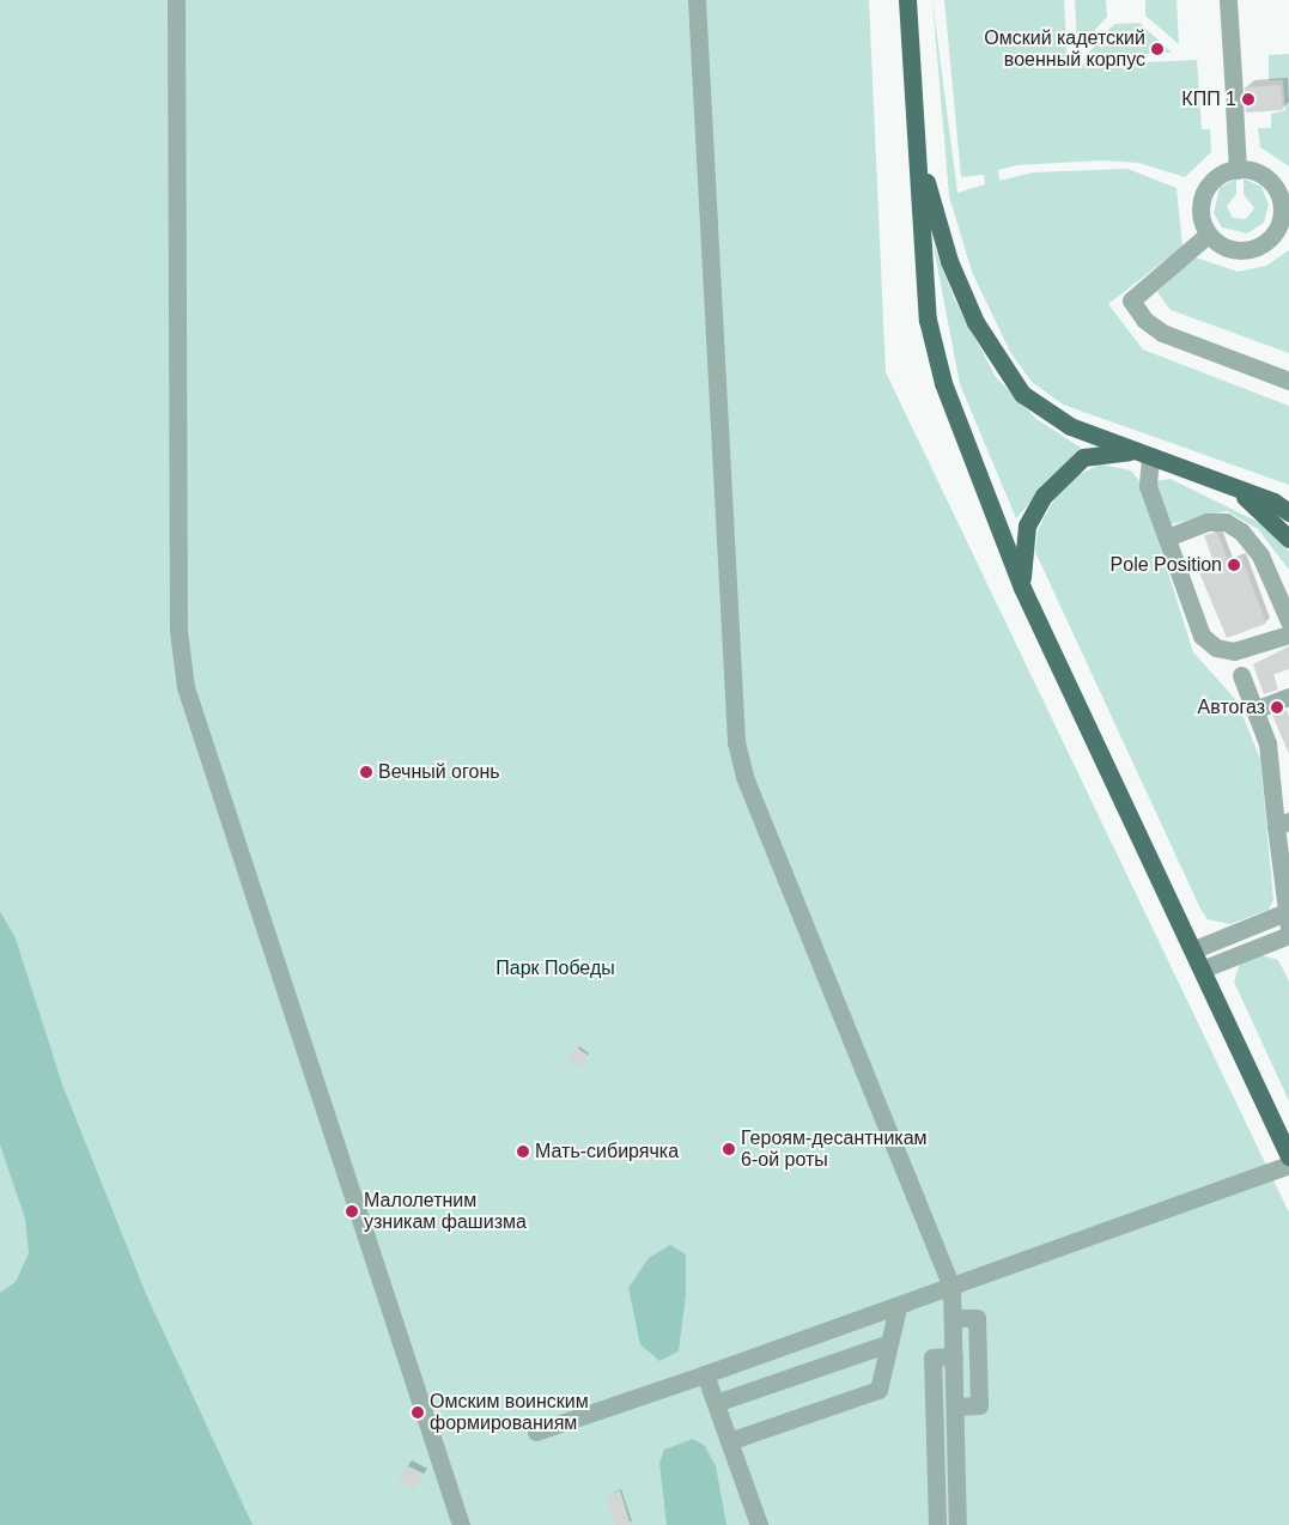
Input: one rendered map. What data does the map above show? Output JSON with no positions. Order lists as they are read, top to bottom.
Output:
{
  "parks": ["Парк Победы"],
  "places": [
    "Омский кадетский военный корпус",
    "КПП 1",
    "Pole Position",
    "Автогаз",
    "Вечный огонь",
    "Героям-десантникам 6-ой роты",
    "Мать-сибирячка",
    "Малолетним узникам фашизма",
    "Омским воинским формированиям"
  ]
}
